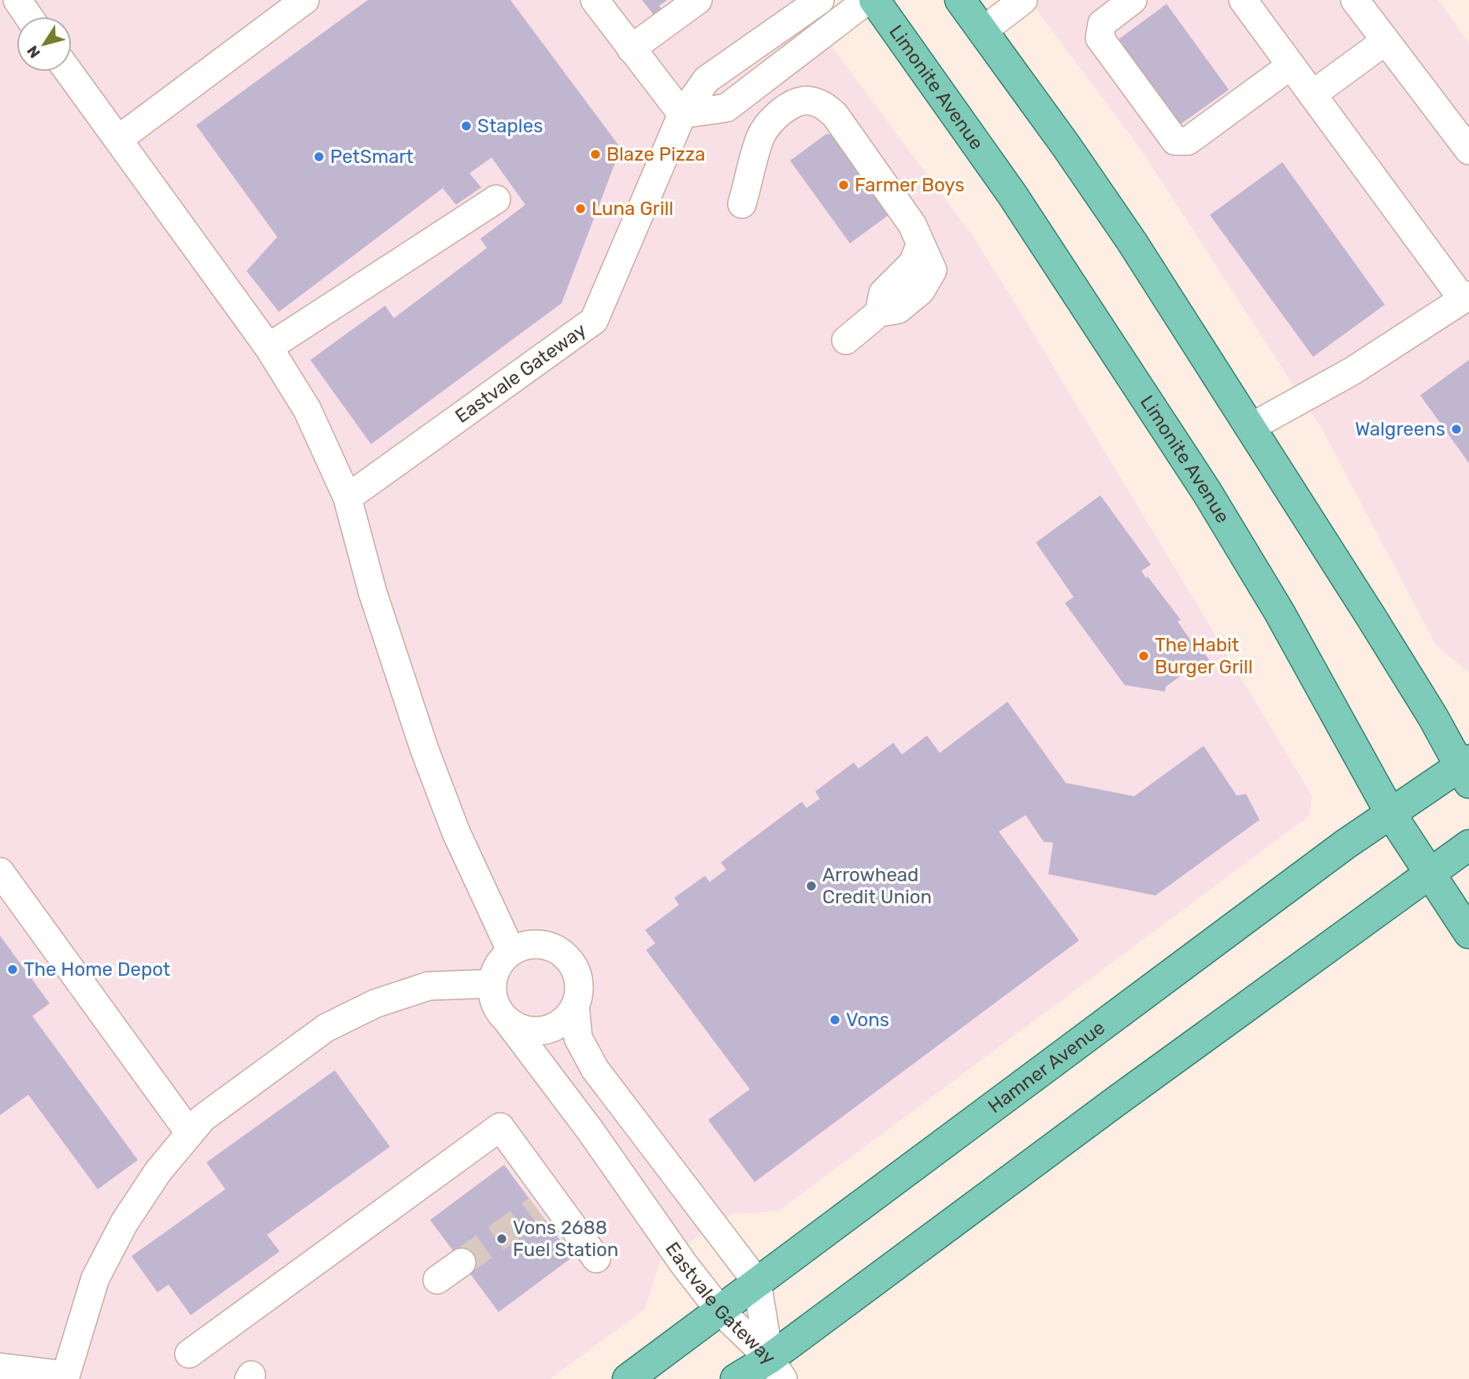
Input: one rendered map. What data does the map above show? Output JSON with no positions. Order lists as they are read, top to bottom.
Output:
{
  "streets": {
    "main road": ["Limonite Avenue", "Hamner Avenue"],
    "lane": ["Eastvale Gateway"]
  },
  "crossings": [
    ["Limonite Avenue", "Hamner Avenue"],
    ["Eastvale Gateway", "Hamner Avenue"]
  ],
  "places": [
    "Staples",
    "Blaze Pizza",
    "PetSmart",
    "Farmer Boys",
    "Luna Grill",
    "Walgreens",
    "The Habit Burger Grill",
    "Arrowhead Credit Union",
    "The Home Depot",
    "Vons",
    "Vons 2688 Fuel Station"
  ],
  "north": "bottom left"
}
